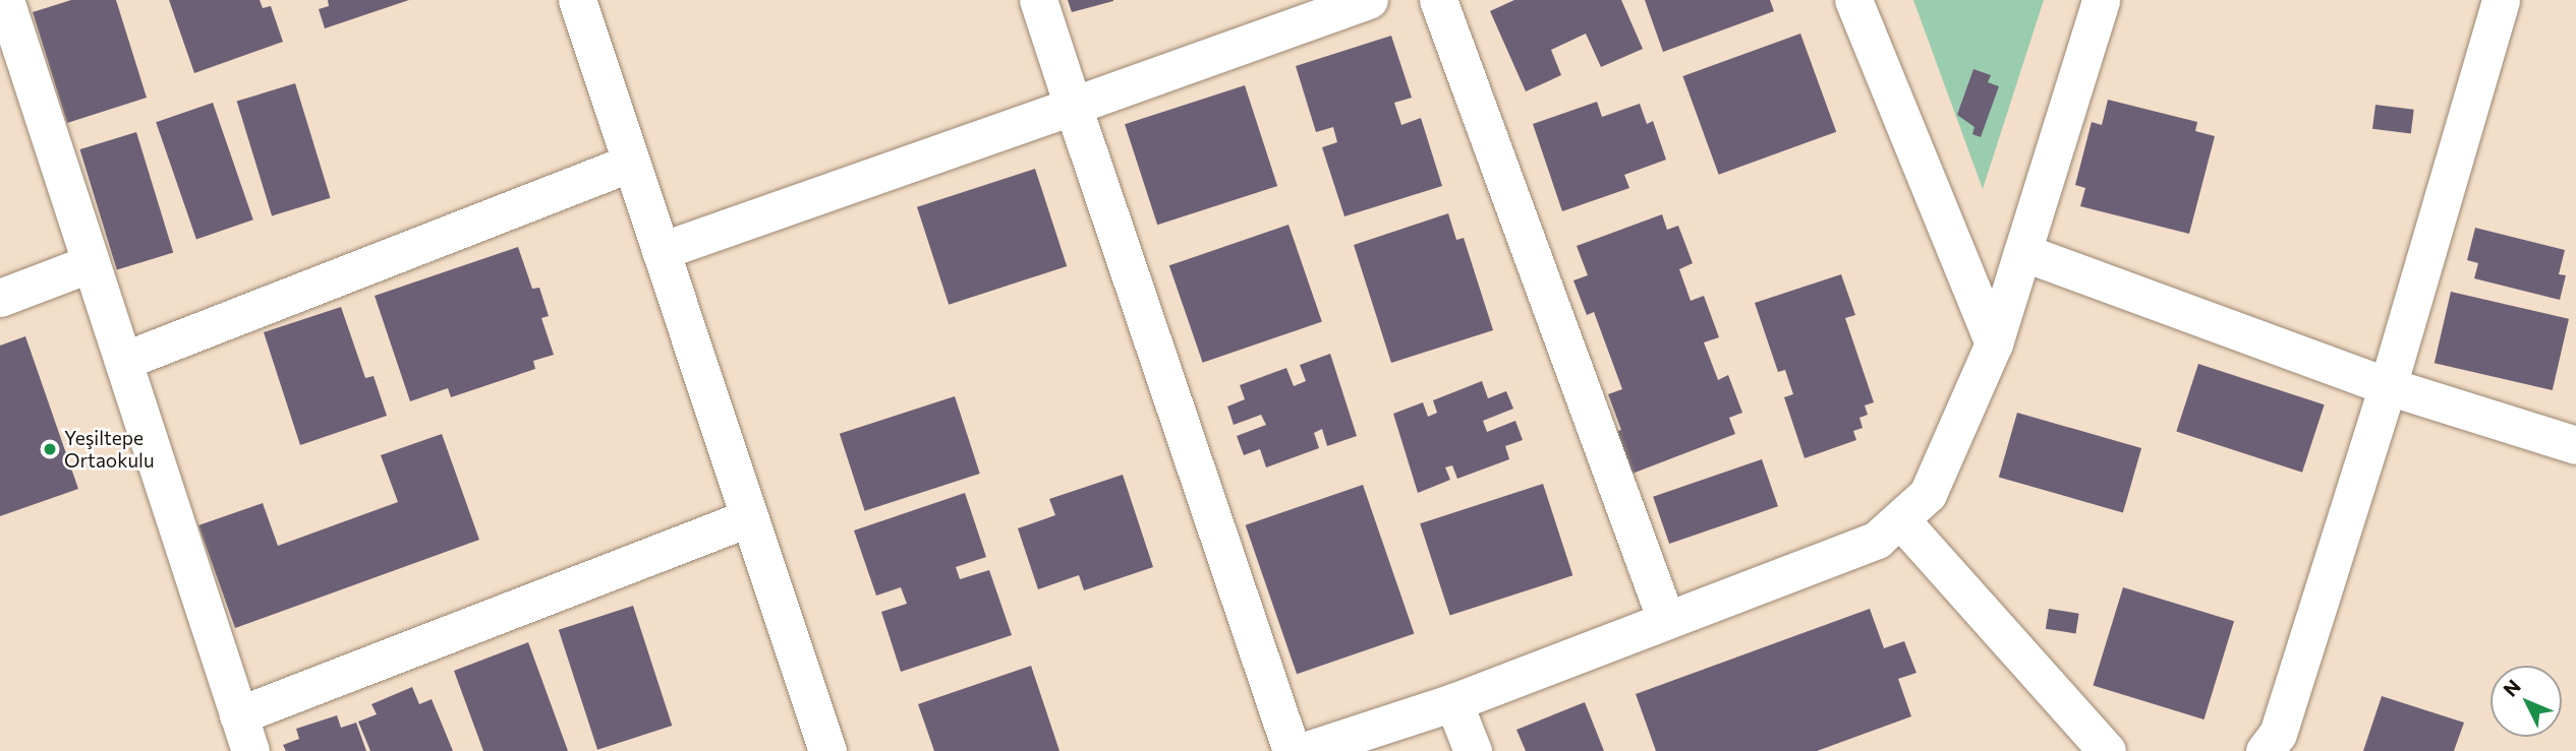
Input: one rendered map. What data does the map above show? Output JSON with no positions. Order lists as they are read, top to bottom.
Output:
{
  "places": ["Yeşiltepe Ortaokulu"],
  "north": "top left"
}
